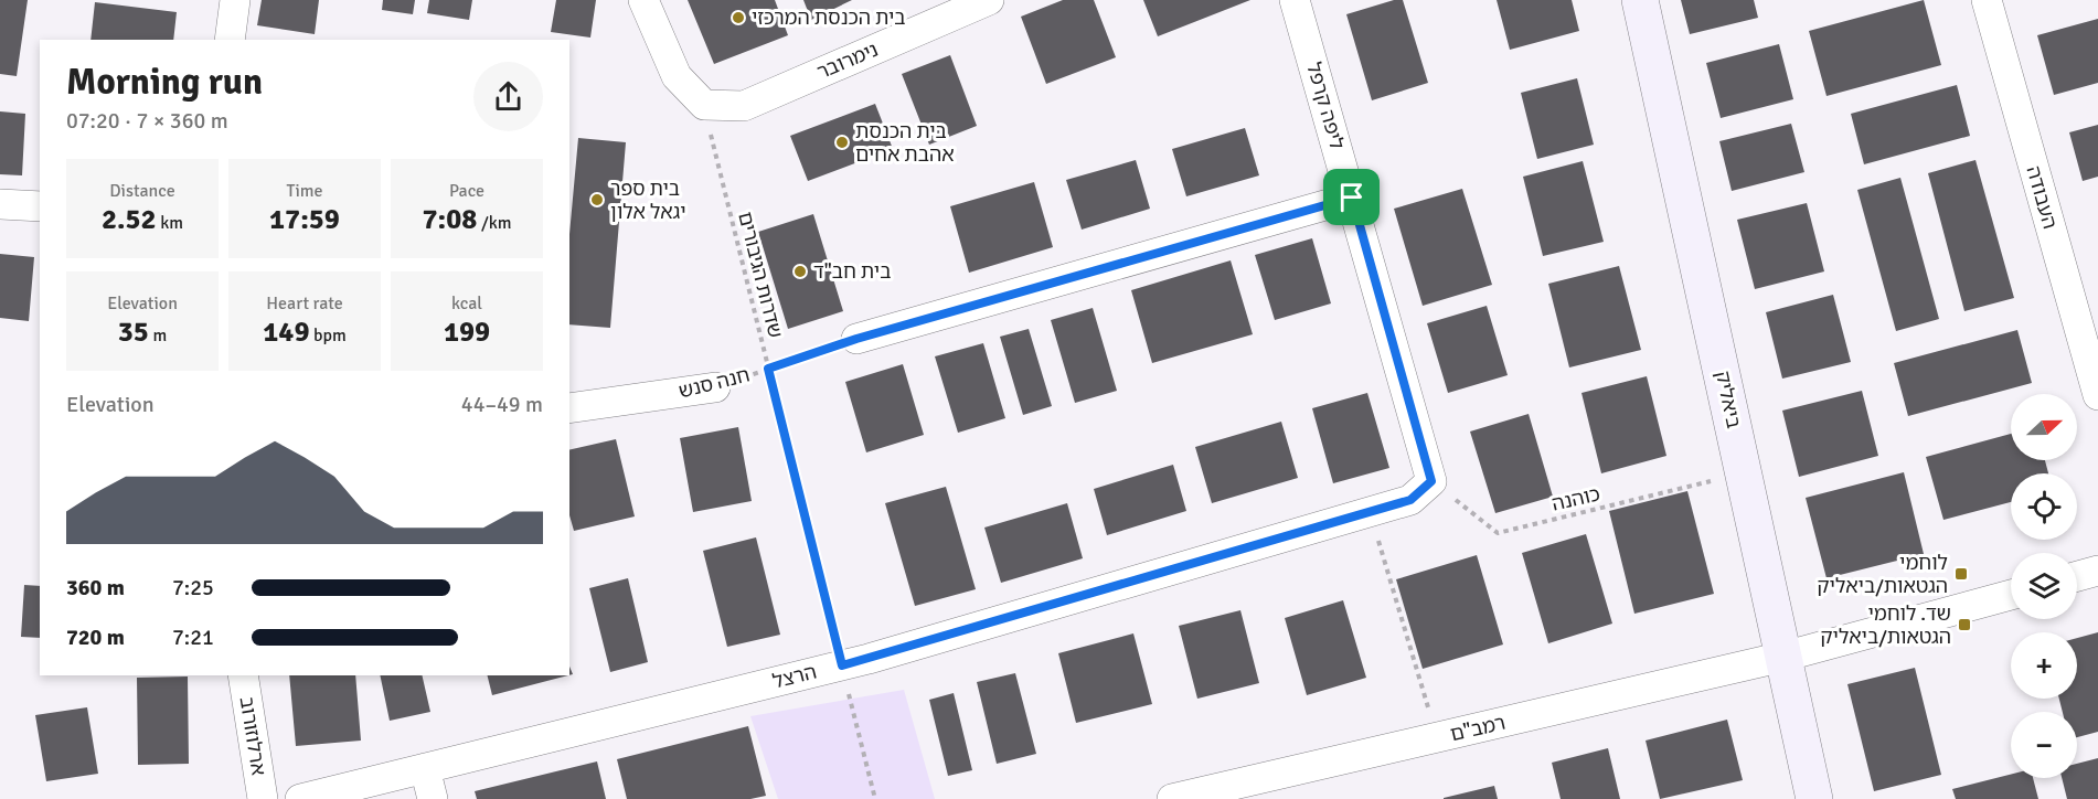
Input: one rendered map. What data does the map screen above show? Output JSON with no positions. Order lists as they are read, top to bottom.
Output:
{
  "streets": {
    "street": [
      "נימרובר",
      "ליפה קרפל",
      "העבודה",
      "חנה סנש",
      "ביאליק",
      "הרצל",
      "רמב\"ם",
      "ארלוזורוב"
    ],
    "path": ["שדרות הגיבורים", "כוהנה"]
  },
  "crossings": [
    ["נימרובר", "שדרות הגיבורים"],
    ["ליפה קרפל", "כוהנה"],
    ["ליפה קרפל", "הרצל"],
    ["שדרות הגיבורים", "חנה סנש"],
    ["שדרות הגיבורים", "הרצל"],
    ["ביאליק", "כוהנה"],
    ["ביאליק", "רמב\"ם"],
    ["כוהנה", "הרצל"]
  ],
  "places": {
    "other": [
      "בית הכנסת המרכזי",
      "בית הכנסת אהבת אחים",
      "בית ספר יגאל אלון",
      "בית חב\"ד"
    ],
    "transit": ["לוחמי הגטאות/ביאליק", "שד. לוחמי הגטאות/ביאליק"]
  },
  "north": "right",
  "page": {
    "heading": ["Morning run", "07:20 · 7 × 360 m"],
    "stats": [
      ["Distance", "2.52 km"],
      ["Time", "17:59"],
      ["Pace", "7:08 /km"],
      ["Elevation", "35 m"],
      ["Heart rate", "149 bpm"],
      ["kcal", "199"]
    ],
    "chart": ["Elevation", "44–49 m"],
    "map_buttons": ["+", "−"],
    "list": [
      {
        "name": "360 m",
        "note": "7:25"
      },
      {
        "name": "720 m",
        "note": "7:21"
      }
    ]
  }
}
